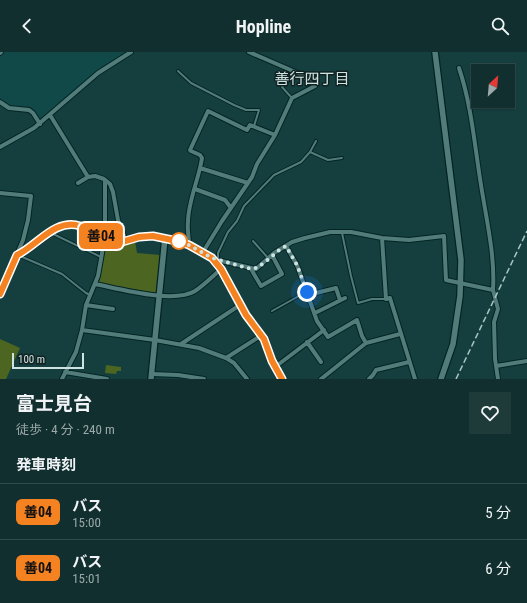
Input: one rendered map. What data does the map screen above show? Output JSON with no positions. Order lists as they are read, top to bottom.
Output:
{
  "districts": ["善行四丁目"],
  "lines": ["bus line 善04"],
  "scale_bar": "100 m",
  "north": "top right",
  "page": {
    "header": "Hopline",
    "on_map": "善04",
    "scale": "100 m",
    "heading": [
      ["富士見台", "徒歩 · 4 分 · 240 m"],
      "発車時刻"
    ],
    "list": [
      {
        "mark": "善04",
        "name": "バス",
        "note": "15:00",
        "value": "5 分"
      },
      {
        "mark": "善04",
        "name": "バス",
        "note": "15:01",
        "value": "6 分"
      }
    ]
  }
}
